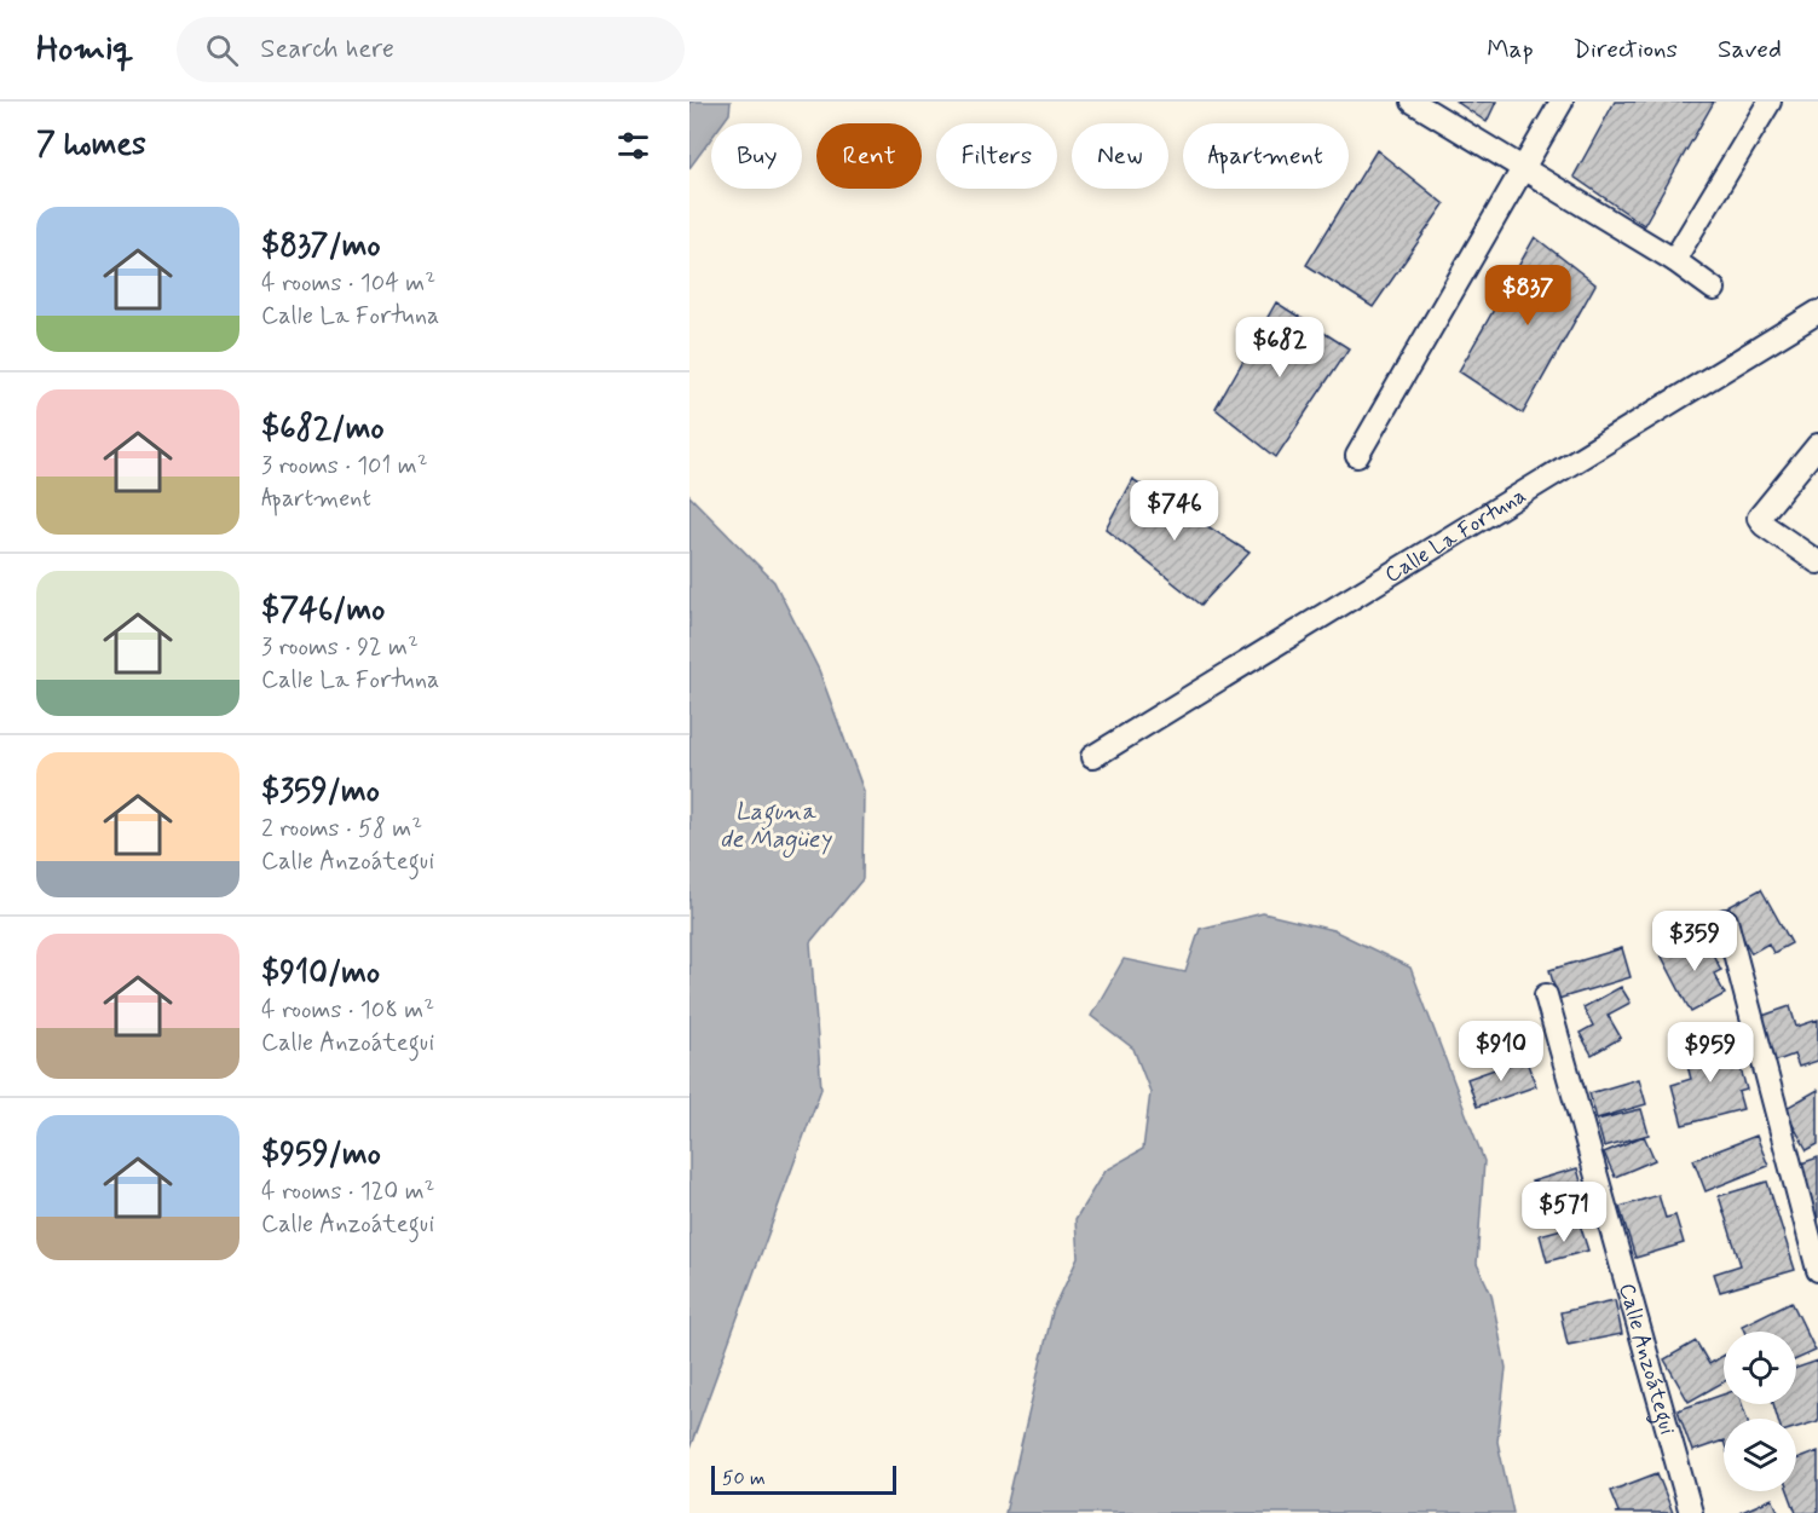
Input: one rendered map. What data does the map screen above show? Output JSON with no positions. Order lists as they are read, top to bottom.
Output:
{
  "streets": {
    "street": ["Calle La Fortuna", "Calle Anzoátegui"]
  },
  "water": ["Laguna de Magüey"],
  "scale_bar": "50 m",
  "page": {
    "header": "Homiq",
    "search": "Search here",
    "nav": ["Map", "Directions", "Saved"],
    "heading": "7 homes",
    "chip": [
      "Buy",
      "Rent",
      "Filters",
      "New",
      "Apartment"
    ],
    "list": [
      {
        "name": "$837/mo",
        "note": "4 rooms · 104 m² · Calle La Fortuna"
      },
      {
        "name": "$682/mo",
        "note": "3 rooms · 101 m² · Apartment"
      },
      {
        "name": "$746/mo",
        "note": "3 rooms · 92 m² · Calle La Fortuna"
      },
      {
        "name": "$359/mo",
        "note": "2 rooms · 58 m² · Calle Anzoátegui"
      },
      {
        "name": "$910/mo",
        "note": "4 rooms · 108 m² · Calle Anzoátegui"
      },
      {
        "name": "$959/mo",
        "note": "4 rooms · 120 m² · Calle Anzoátegui"
      }
    ],
    "price": [
      "$837",
      "$682",
      "$746",
      "$359",
      "$910",
      "$959",
      "$571"
    ],
    "scale": "50 m"
  }
}
